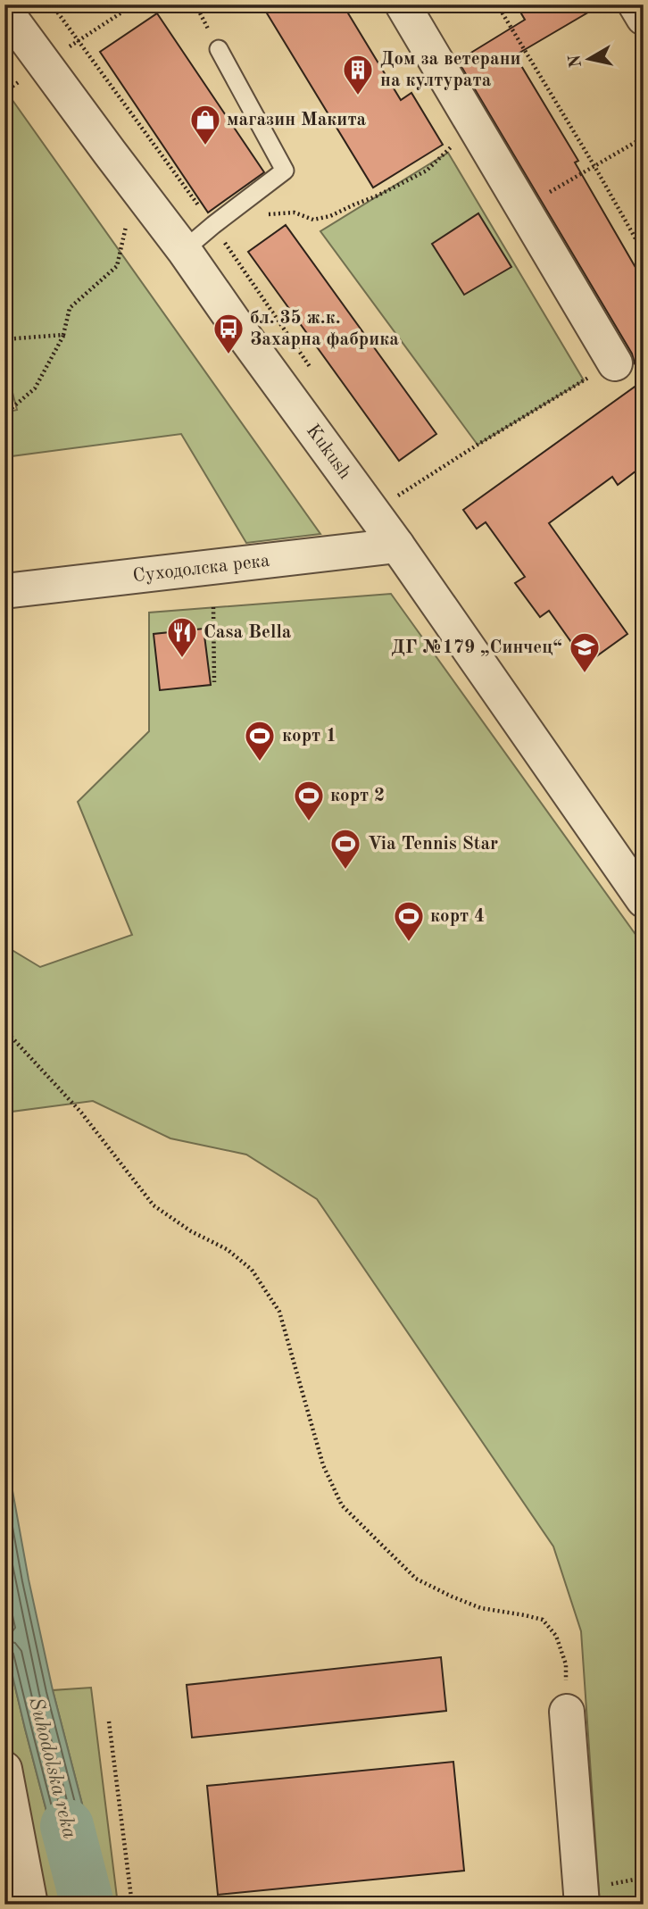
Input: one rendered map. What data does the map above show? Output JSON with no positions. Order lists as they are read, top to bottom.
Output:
{
  "streets": {
    "street": ["Kukush", "Суходолска река"]
  },
  "crossings": [
    ["Kukush", "Суходолска река"]
  ],
  "water": ["Suhodolska reka"],
  "places": {
    "building": ["Дом за ветерани на културата"],
    "shop": ["магазин Макита"],
    "bus stop": ["бл. 35 ж.к. Захарна фабрика"],
    "restaurant": ["Casa Bella"],
    "school or university": ["ДГ №179 „Синчец“"],
    "sports": [
      "корт 1",
      "корт 2",
      "Via Tennis Star",
      "корт 4"
    ]
  },
  "north": "left"
}
